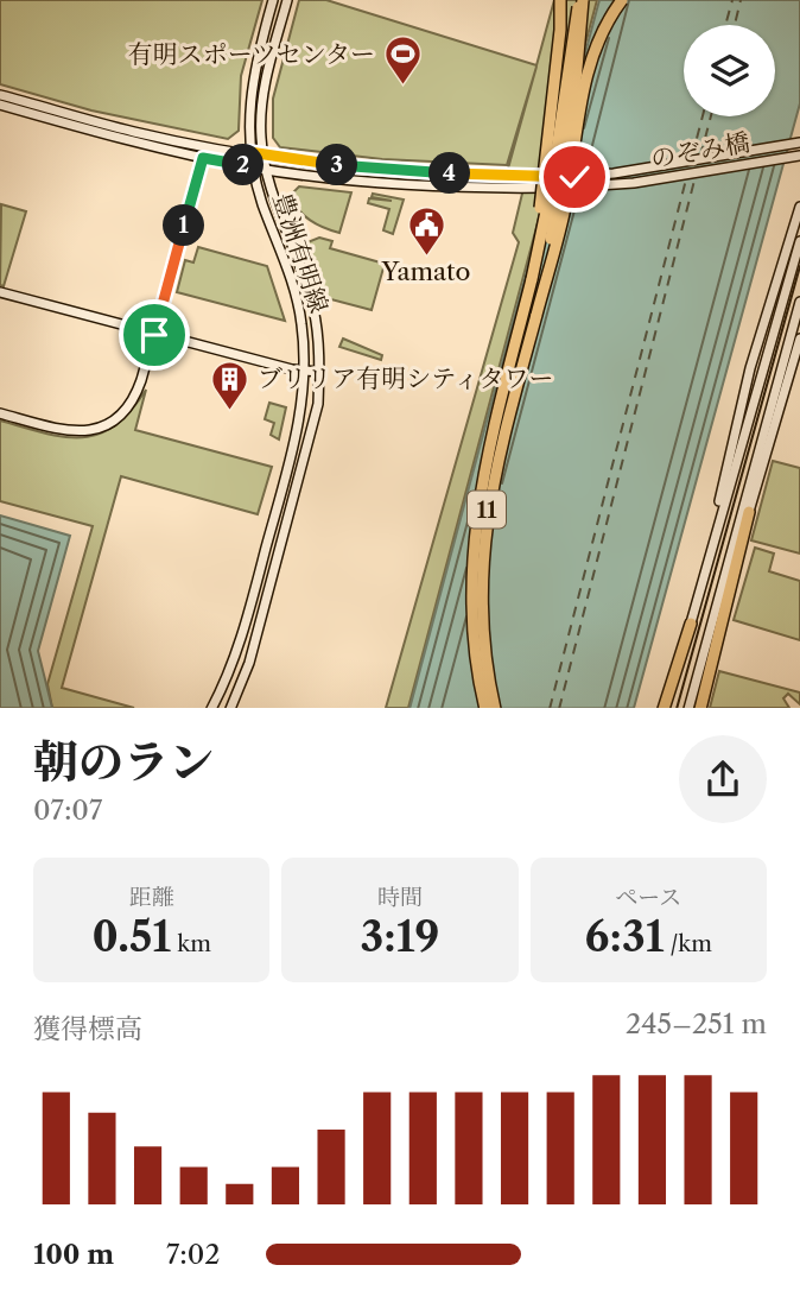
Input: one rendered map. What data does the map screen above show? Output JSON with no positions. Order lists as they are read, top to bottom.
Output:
{
  "streets": {
    "highway": ["11"],
    "street": ["のぞみ橋", "豊洲有明線"]
  },
  "crossings": [
    ["のぞみ橋", "豊洲有明線"]
  ],
  "places": {
    "sports": ["有明スポーツセンター"],
    "public building": ["Yamato"],
    "building": ["ブリリア有明シティタワー"]
  },
  "page": {
    "pins": [
      "2",
      "3",
      "4",
      "1"
    ],
    "heading": ["朝のラン", "07:07"],
    "stats": [
      ["距離", "0.51 km"],
      ["時間", "3:19"],
      ["ペース", "6:31 /km"]
    ],
    "chart": ["獲得標高", "245–251 m"],
    "list": [
      {
        "name": "100 m",
        "note": "7:02"
      }
    ]
  }
}
